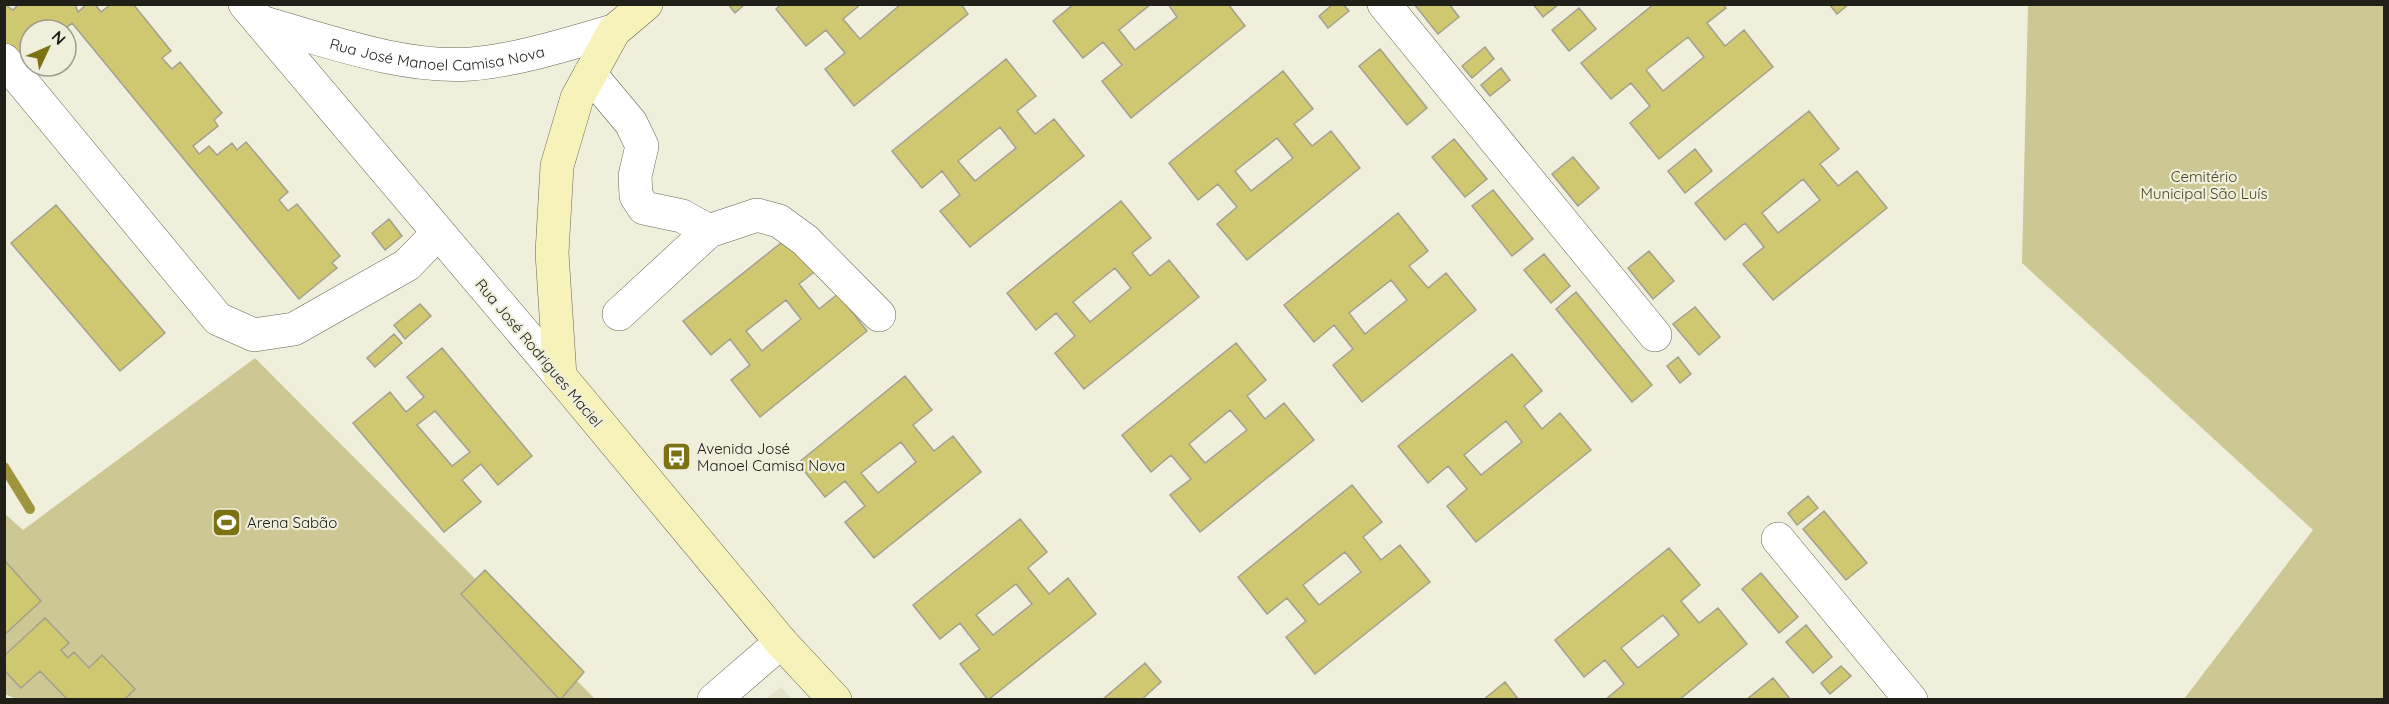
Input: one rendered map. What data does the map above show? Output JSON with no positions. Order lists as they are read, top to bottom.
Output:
{
  "streets": {
    "street": ["Rua José Manoel Camisa Nova", "Rua José Rodrigues Maciel"]
  },
  "crossings": [
    ["Rua José Manoel Camisa Nova", "Rua José Rodrigues Maciel"]
  ],
  "parks": ["Cemitério Municipal São Luís"],
  "places": {
    "bus stop": ["Avenida José Manoel Camisa Nova"],
    "sports": ["Arena Sabão"]
  },
  "north": "top right"
}
